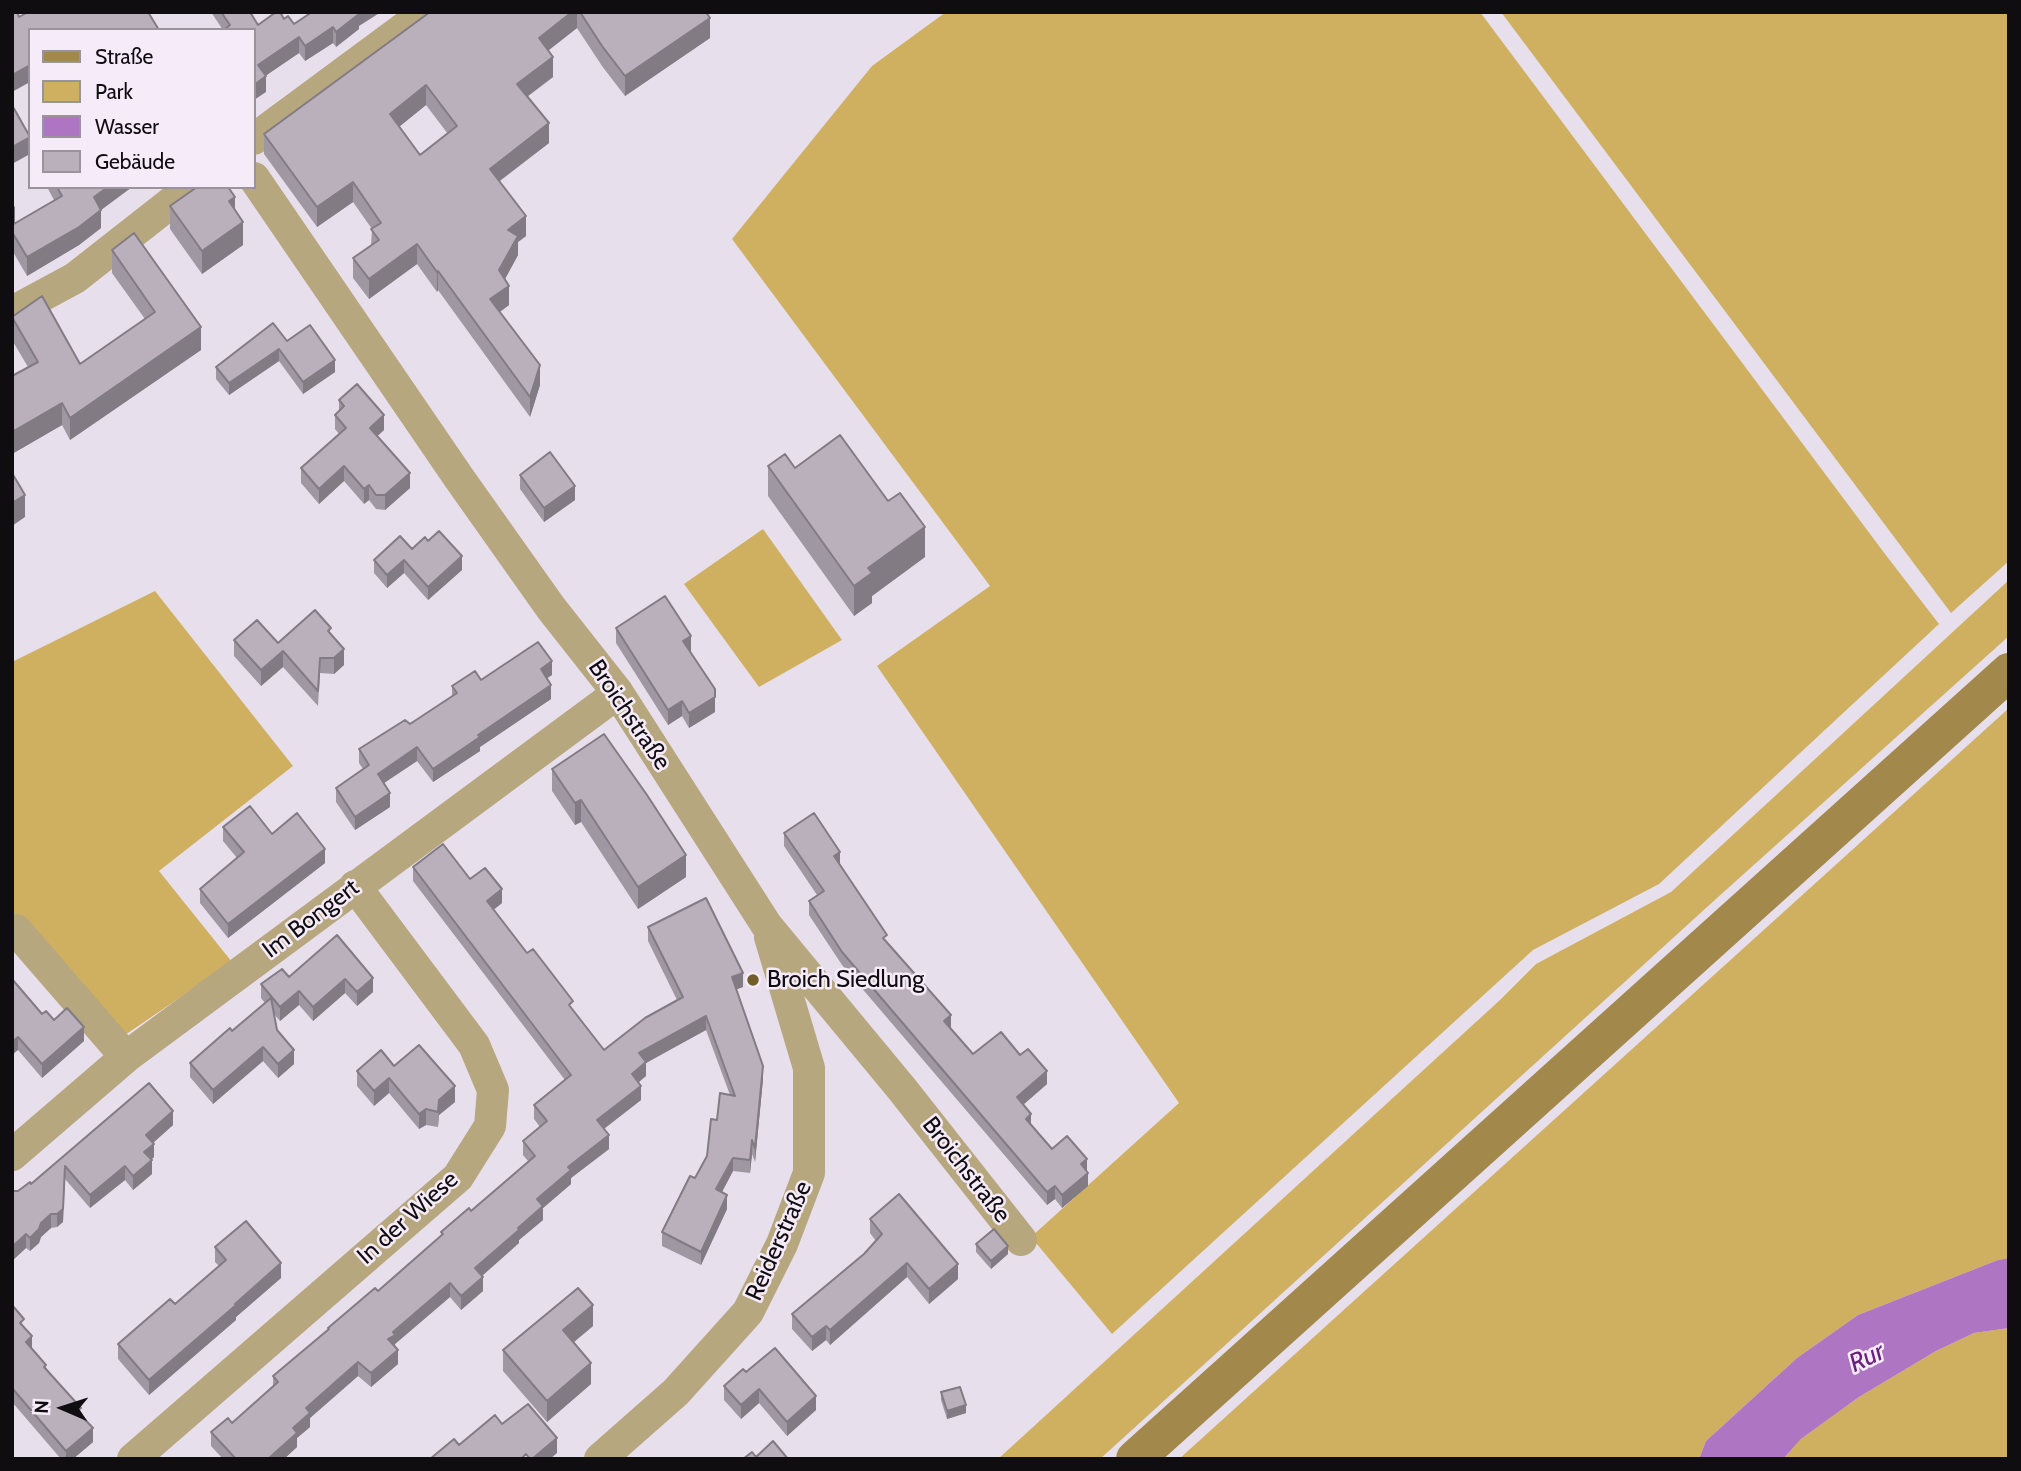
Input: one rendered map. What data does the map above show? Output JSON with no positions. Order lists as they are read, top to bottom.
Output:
{
  "streets": {
    "street": [
      "Broichstraße",
      "Im Bongert",
      "In der Wiese",
      "Reiderstraße"
    ]
  },
  "crossings": [
    ["Broichstraße", "Im Bongert"],
    ["Broichstraße", "Reiderstraße"],
    ["Im Bongert", "In der Wiese"]
  ],
  "water": ["Rur"],
  "places": ["Broich Siedlung"],
  "legend": [
    "Straße",
    "Park",
    "Wasser",
    "Gebäude"
  ],
  "north": "left"
}
